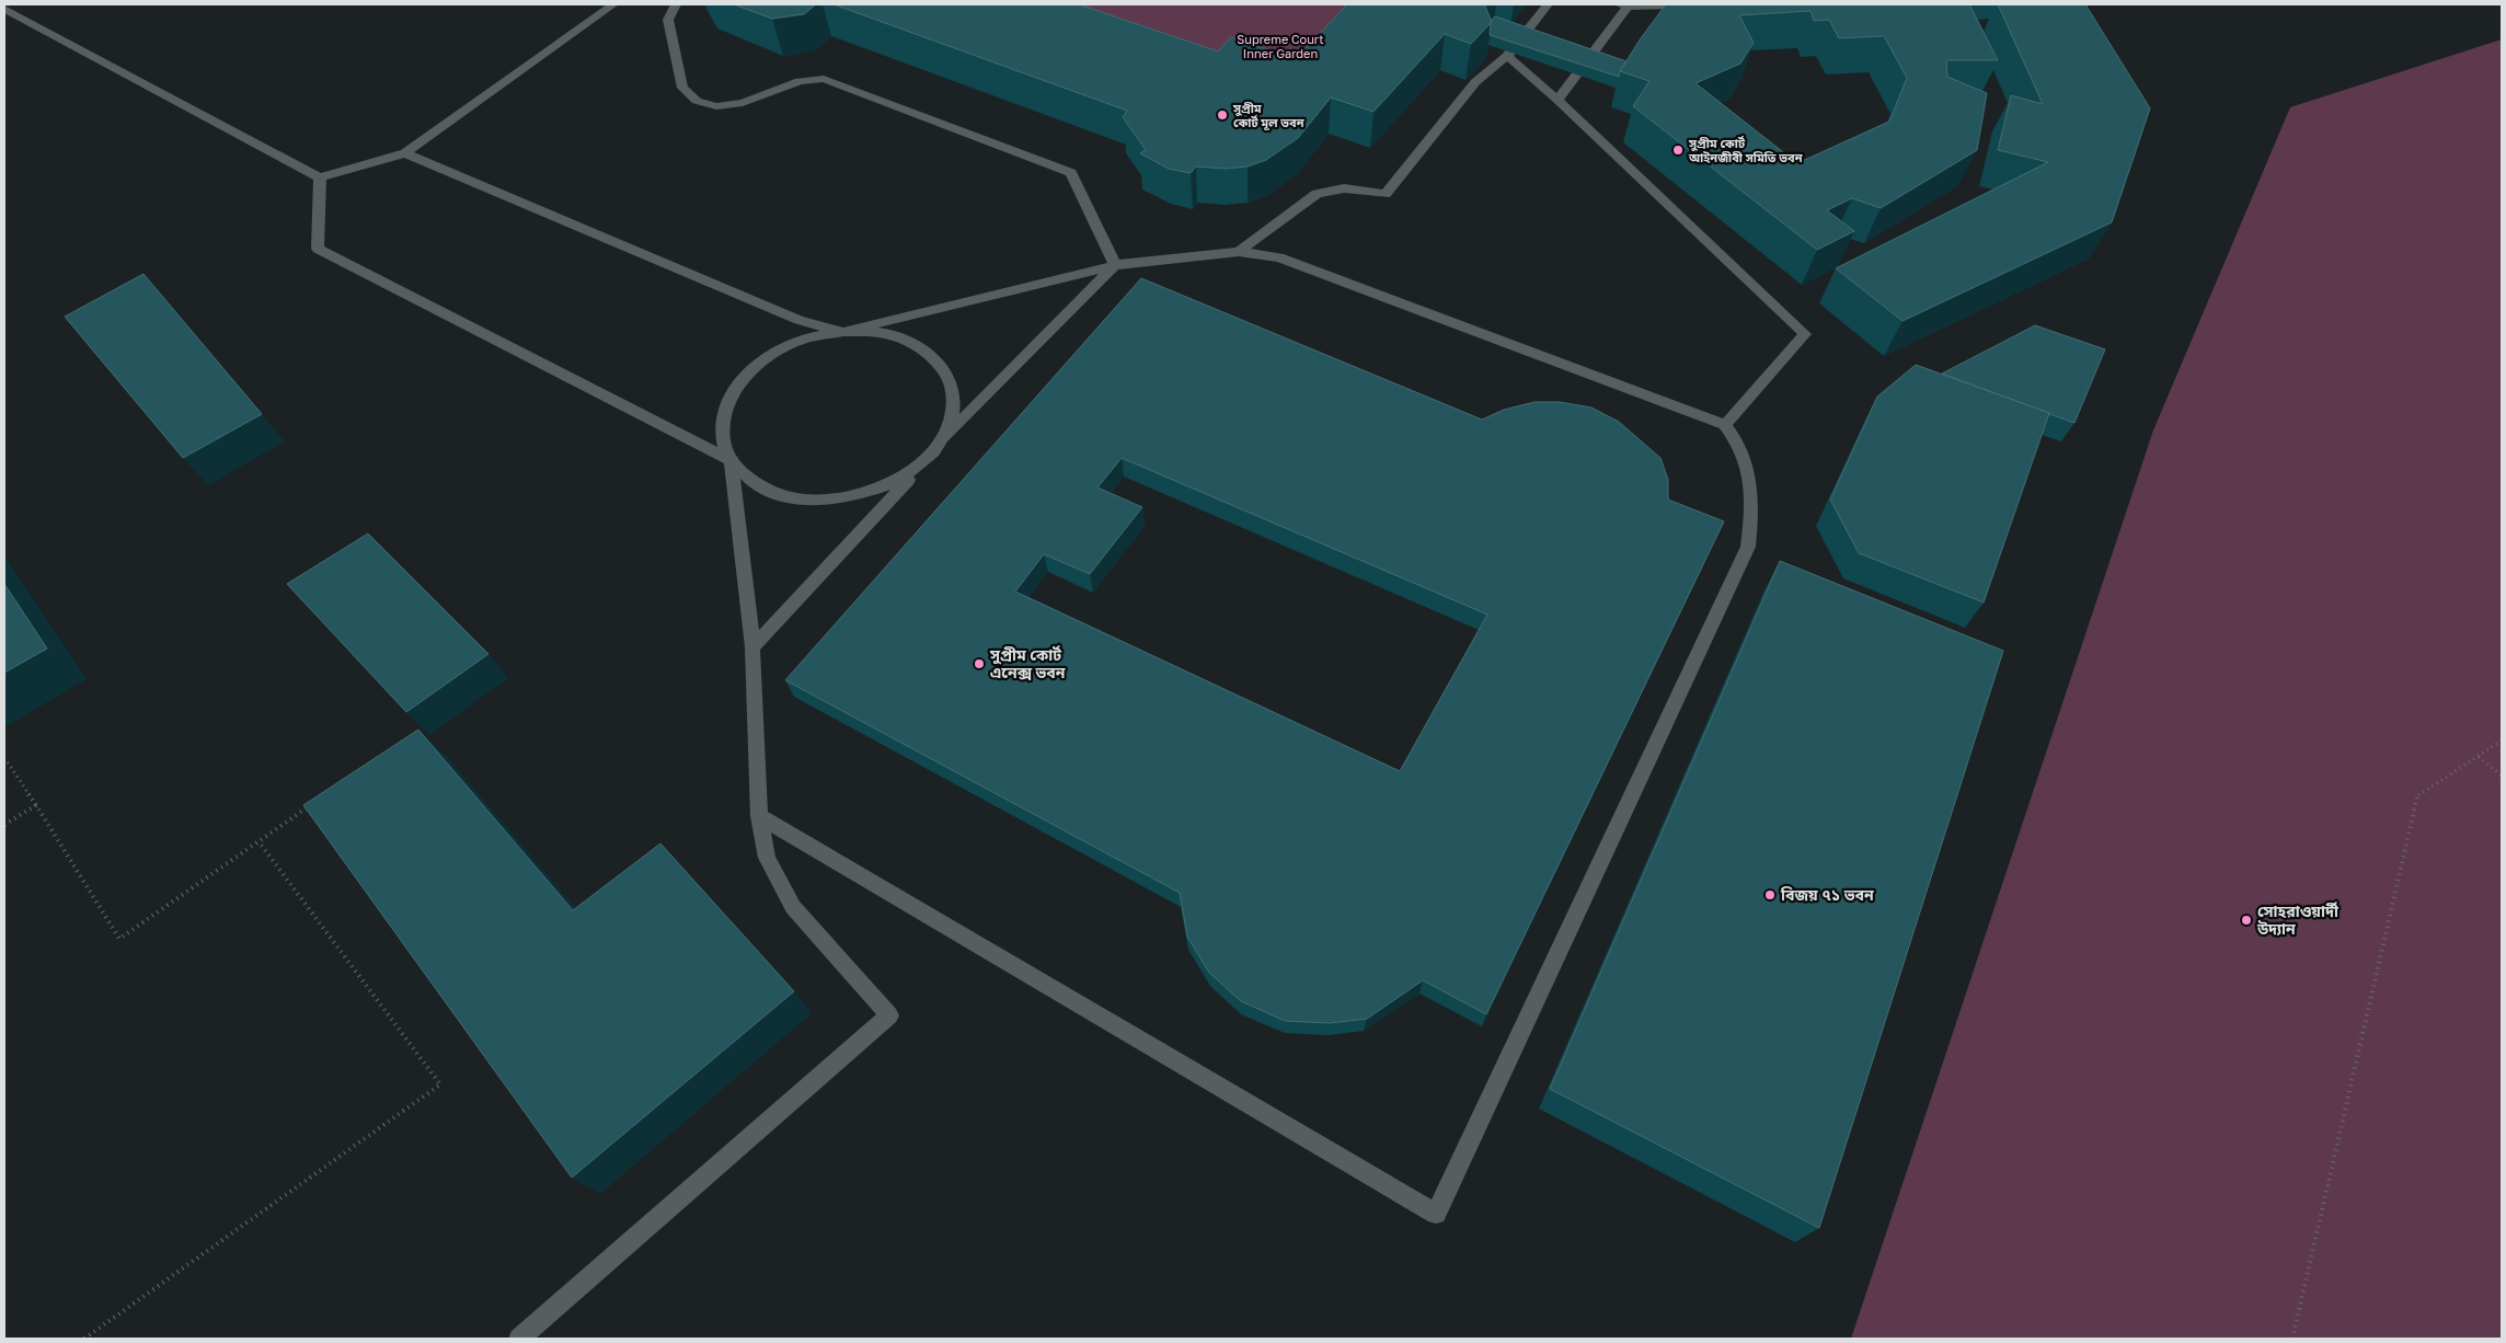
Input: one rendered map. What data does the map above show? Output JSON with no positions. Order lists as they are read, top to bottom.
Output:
{
  "parks": ["Supreme Court Inner Garden"],
  "places": [
    "সুপ্রীম কোর্ট মূল ভবন",
    "সুপ্রীম কোর্ট আইনজীবী সমিতি ভবন",
    "সুপ্রীম কোর্ট এনেক্স ভবন",
    "বিজয় ৭১ ভবন",
    "সোহরাওয়ার্দী উদ্যান"
  ]
}
